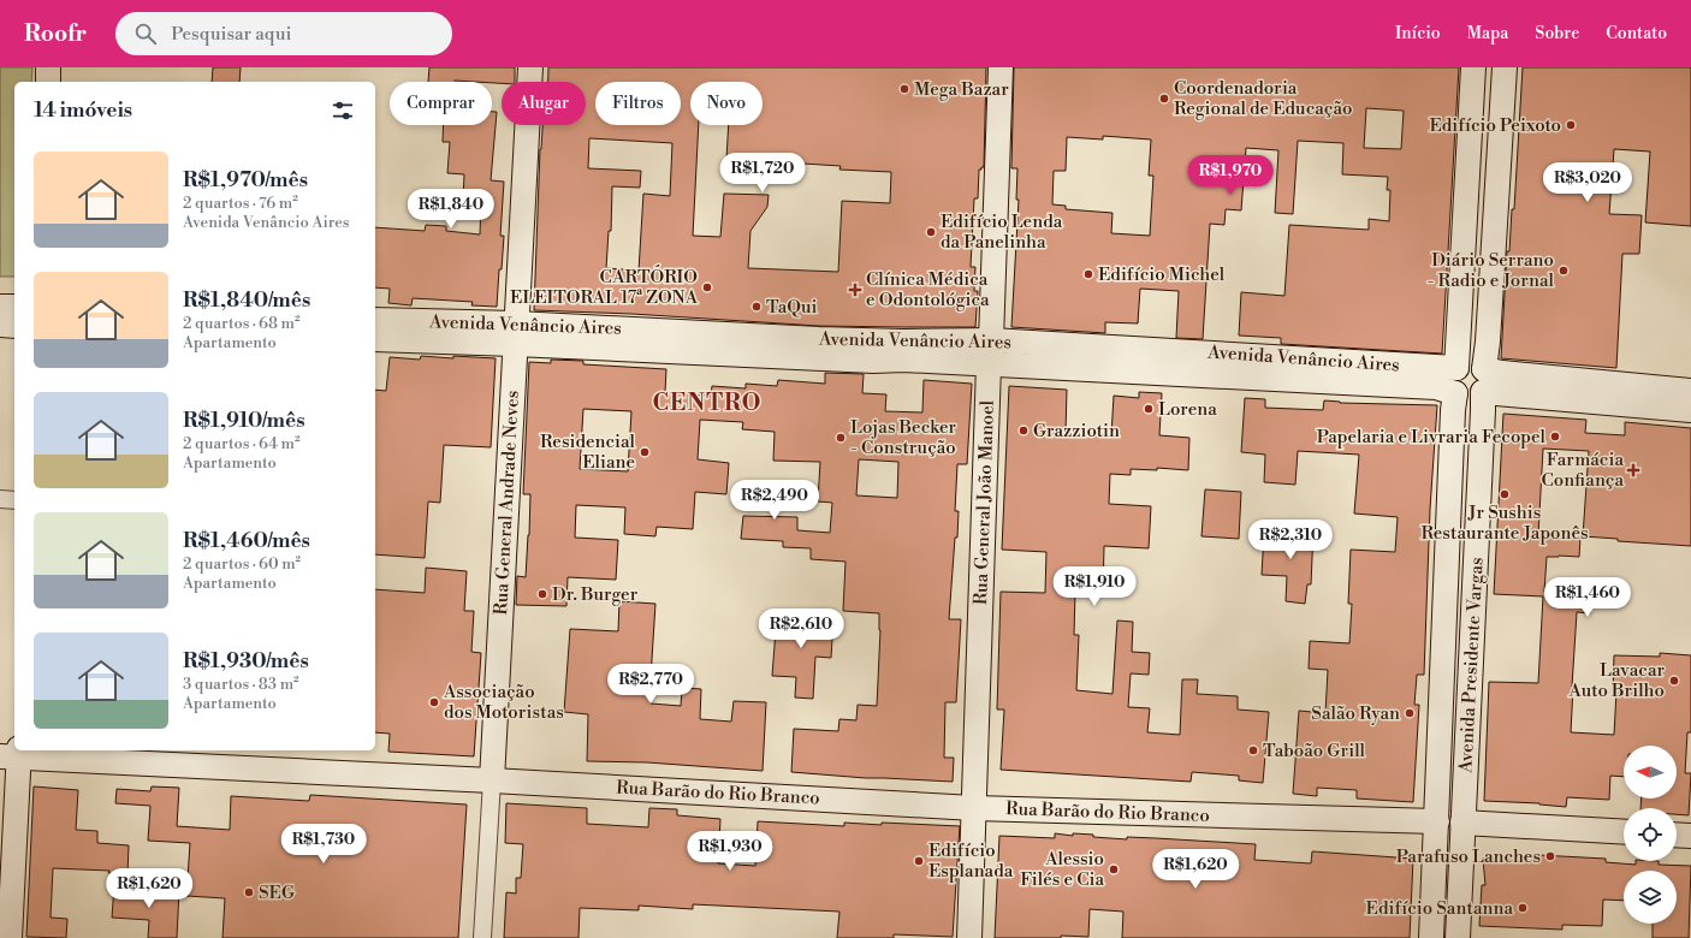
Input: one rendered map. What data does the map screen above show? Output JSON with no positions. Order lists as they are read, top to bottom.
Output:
{
  "streets": {
    "main road": [
      "Avenida Venâncio Aires",
      "Rua General Andrade Neves",
      "Rua General João Manoel",
      "Avenida Presidente Vargas",
      "Rua Barão do Rio Branco"
    ]
  },
  "crossings": [
    ["Avenida Venâncio Aires", "Rua General Andrade Neves"],
    ["Avenida Venâncio Aires", "Rua General João Manoel"],
    ["Avenida Venâncio Aires", "Avenida Presidente Vargas"],
    ["Rua General Andrade Neves", "Rua Barão do Rio Branco"],
    ["Rua General João Manoel", "Rua Barão do Rio Branco"],
    ["Avenida Presidente Vargas", "Rua Barão do Rio Branco"]
  ],
  "districts": ["CENTRO"],
  "places": {
    "other": [
      "Mega Bazar",
      "Coordenadoria Regional de Educação",
      "Edifício Peixoto",
      "Edifício Lenda da Panelinha",
      "Diário Serrano - Radio e Jornal",
      "Edifício Michel",
      "CARTÓRIO ELEITORAL 17ª ZONA",
      "TaQui",
      "Lorena",
      "Grazziotin",
      "Papelaria e Livraria Fecopel",
      "Lojas Becker - Construção",
      "Residencial Eliane",
      "Jr Sushis Restaurante Japonês",
      "Dr. Burger",
      "Lavacar Auto Brilho",
      "Associação dos Motoristas",
      "Salão Ryan",
      "Taboão Grill",
      "Parafuso Lanches",
      "Edifício Esplanada",
      "Alessio Filés e Cia",
      "SEG",
      "Edifício Santanna"
    ],
    "health": ["Clínica Médica e Odontológica", "Farmácia Confiança"]
  },
  "north": "left",
  "page": {
    "header": "Roofr",
    "search": "Pesquisar aqui",
    "nav": [
      "Início",
      "Mapa",
      "Sobre",
      "Contato"
    ],
    "chip": [
      "Comprar",
      "Alugar",
      "Filtros",
      "Novo"
    ],
    "heading": "14 imóveis",
    "list": [
      {
        "name": "R$1,970/mês",
        "note": "2 quartos · 76 m² · Avenida Venâncio Aires"
      },
      {
        "name": "R$1,840/mês",
        "note": "2 quartos · 68 m² · Apartamento"
      },
      {
        "name": "R$1,910/mês",
        "note": "2 quartos · 64 m² · Apartamento"
      },
      {
        "name": "R$1,460/mês",
        "note": "2 quartos · 60 m² · Apartamento"
      },
      {
        "name": "R$1,930/mês",
        "note": "3 quartos · 83 m² · Apartamento"
      }
    ],
    "price": [
      "R$1,720",
      "R$1,970",
      "R$3,020",
      "R$1,840",
      "R$2,490",
      "R$2,310",
      "R$1,910",
      "R$1,460",
      "R$2,610",
      "R$2,770",
      "R$1,730",
      "R$1,930",
      "R$1,620",
      "R$1,620"
    ]
  }
}
